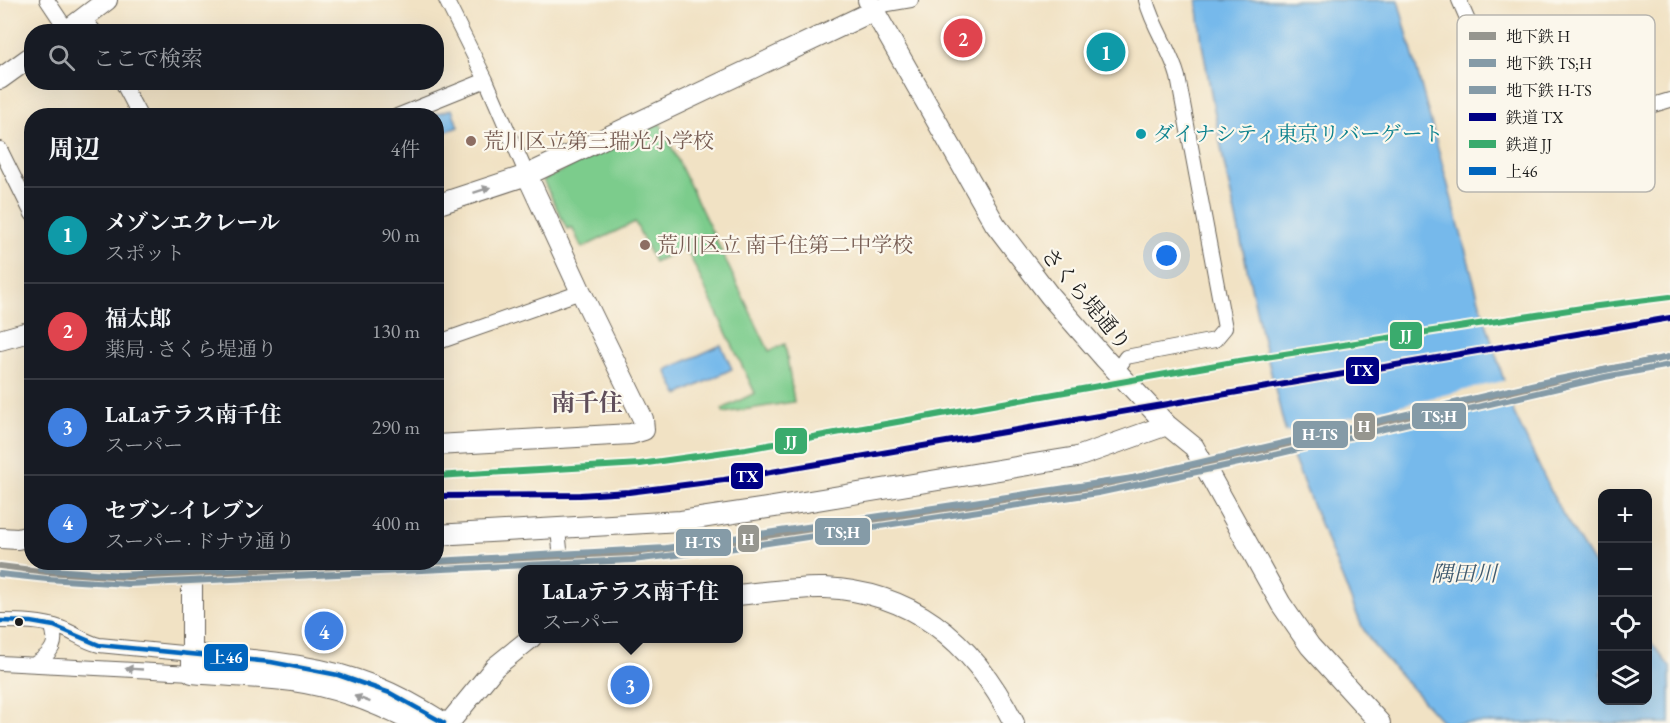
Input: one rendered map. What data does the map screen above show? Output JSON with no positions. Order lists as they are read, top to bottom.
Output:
{
  "streets": {
    "street": ["さくら堤通り"]
  },
  "districts": ["南千住"],
  "water": ["隅田川"],
  "places": ["ダイナシティ東京リバーゲート", "荒川区立第三瑞光小学校", "荒川区立 南千住第二中学校"],
  "lines": [
    "rail line JJ",
    "rail line TX",
    "metro line H",
    "metro line H-TS",
    "metro line TS;H",
    "transit line 上46"
  ],
  "legend": [
    "地下鉄 H",
    "地下鉄 TS;H",
    "地下鉄 H-TS",
    "鉄道 TX",
    "鉄道 JJ",
    "上46"
  ],
  "page": {
    "pins": [
      "2",
      "1",
      "4",
      "3"
    ],
    "search": "ここで検索",
    "heading": ["周辺", "4件"],
    "list": [
      {
        "mark": "1",
        "name": "メゾンエクレール",
        "note": "スポット",
        "value": "90 m"
      },
      {
        "mark": "2",
        "name": "福太郎",
        "note": "薬局 · さくら堤通り",
        "value": "130 m"
      },
      {
        "mark": "3",
        "name": "LaLaテラス南千住",
        "note": "スーパー",
        "value": "290 m"
      },
      {
        "mark": "4",
        "name": "セブン-イレブン",
        "note": "スーパー · ドナウ通り",
        "value": "400 m"
      }
    ],
    "map_buttons": ["+", "−"],
    "popup": ["LaLaテラス南千住", "スーパー"]
  }
}
